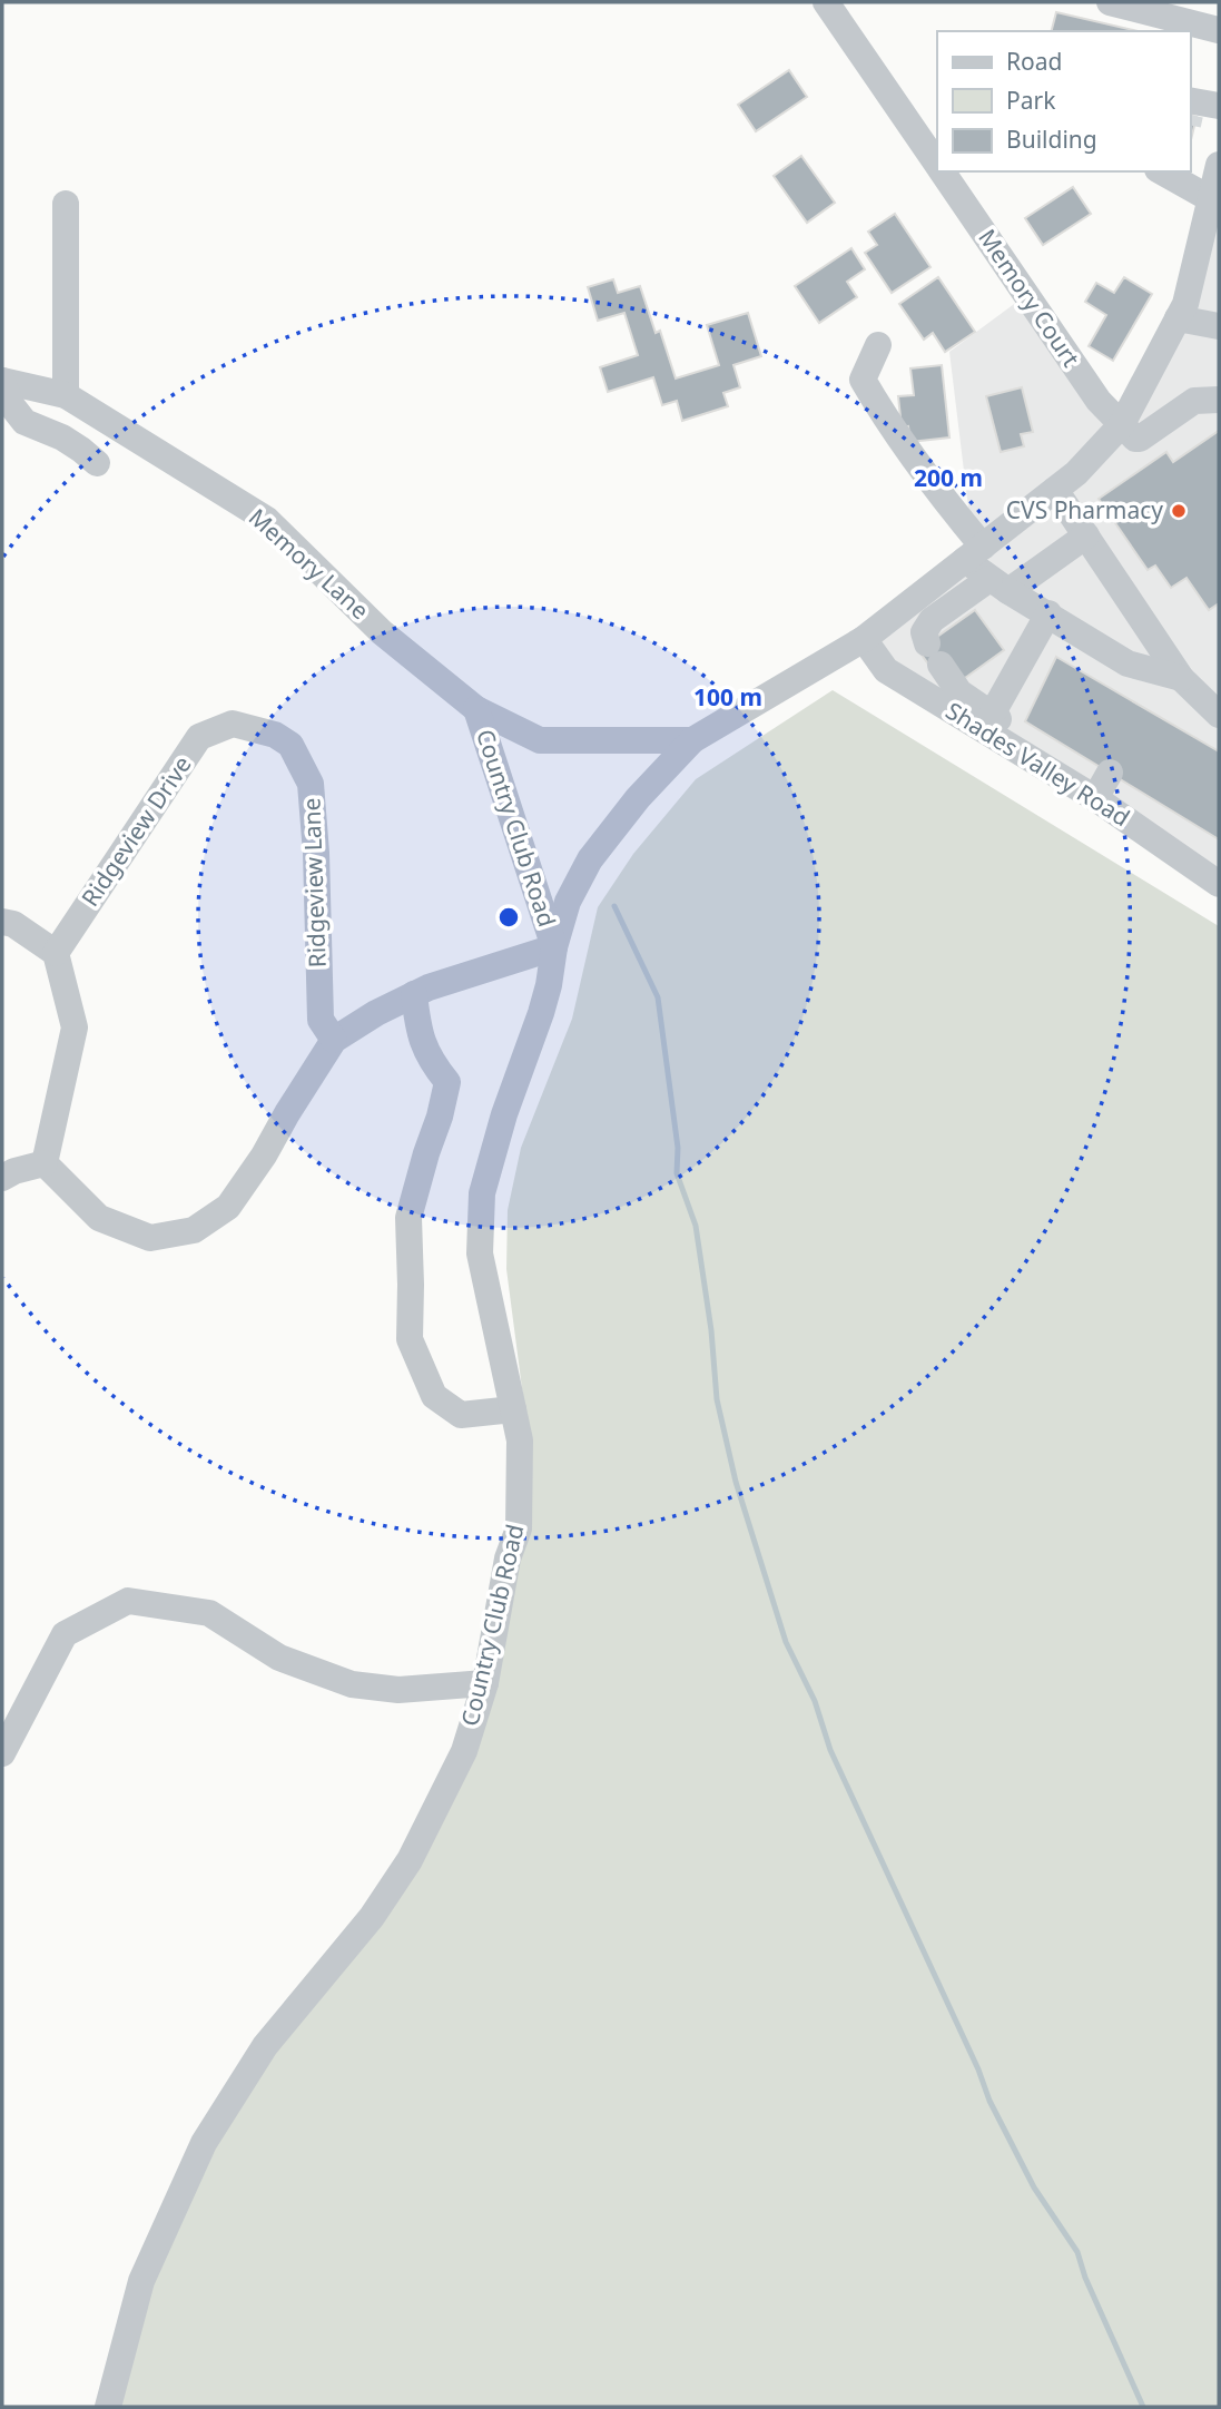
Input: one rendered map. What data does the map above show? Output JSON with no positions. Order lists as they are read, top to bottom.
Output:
{
  "streets": {
    "street": [
      "Memory Court",
      "Memory Lane",
      "Shades Valley Road",
      "Country Club Road",
      "Ridgeview Drive",
      "Ridgeview Lane"
    ]
  },
  "crossings": [
    ["Memory Court", "Country Club Road"],
    ["Memory Lane", "Country Club Road"],
    ["Shades Valley Road", "Country Club Road"],
    ["Ridgeview Drive", "Ridgeview Lane"]
  ],
  "places": ["CVS Pharmacy"],
  "legend": ["Road", "Park", "Building"],
  "rings": ["200 m", "100 m"]
}
